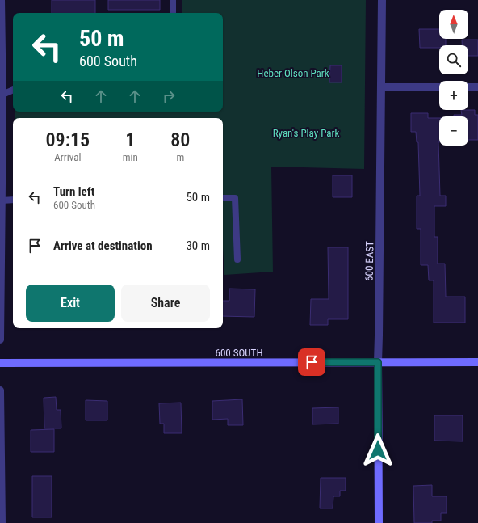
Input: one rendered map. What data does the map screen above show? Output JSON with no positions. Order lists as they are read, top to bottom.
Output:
{
  "streets": {
    "street": ["600 EAST", "600 SOUTH"]
  },
  "crossings": [
    ["600 EAST", "600 SOUTH"]
  ],
  "parks": ["Heber Olson Park", "Ryan's Play Park"],
  "north": "top",
  "page": {
    "map_buttons": ["+", "−"],
    "turn": ["50 m", "600 South"],
    "eta": [
      "09:15",
      "Arrival",
      "1",
      "min",
      "80",
      "m"
    ],
    "list": [
      {
        "name": "Turn left",
        "note": "600 South",
        "value": "50 m"
      },
      {
        "name": "Arrive at destination",
        "value": "30 m"
      }
    ],
    "buttons": ["Exit", "Share"]
  }
}
